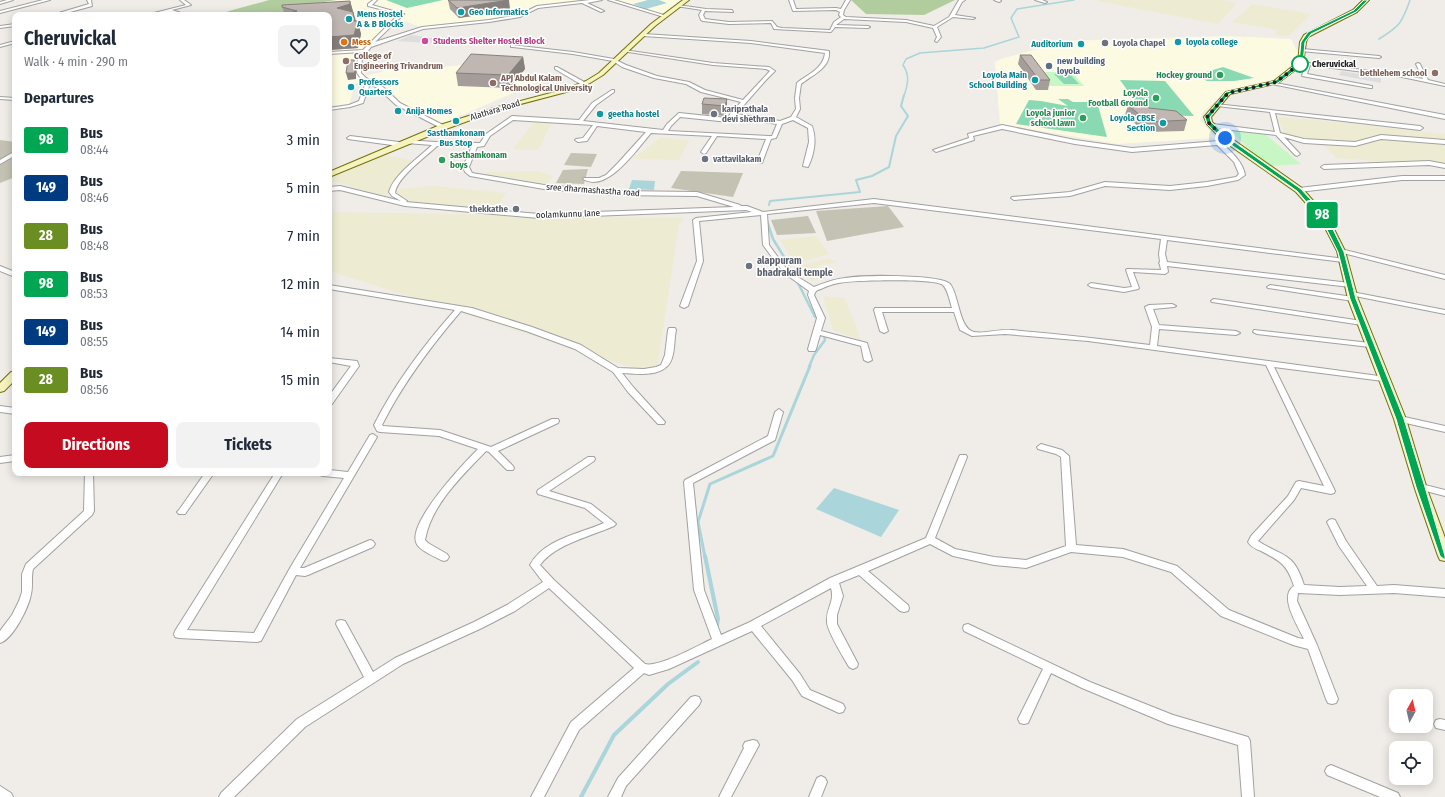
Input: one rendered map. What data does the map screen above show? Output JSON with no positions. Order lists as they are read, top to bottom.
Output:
{
  "streets": {
    "main road": ["Alathara Road"],
    "street": ["sree dharmashastha road", "oolamkunnu lane"]
  },
  "crossings": [
    ["sree dharmashastha road", "oolamkunnu lane"]
  ],
  "places": [
    "Geo Informatics",
    "Mens Hostel A & B Blocks",
    "Students Shelter Hostel Block",
    "Mess",
    "loyola college",
    "Loyola Chapel",
    "Auditorium",
    "College of Engineering Trivandrum",
    "Cheruvickal",
    "new building loyola",
    "bethlehem school",
    "Hockey ground",
    "Loyola Main School Building",
    "APJ Abdul Kalam Technological University",
    "Professors Quarters",
    "Loyola Football Ground",
    "Anija Homes",
    "geetha hostel",
    "kariprathala devi shethram",
    "Loyola junior school lawn",
    "Sasthamkonam Bus Stop",
    "Loyola CBSE Section",
    "vattavilakam",
    "sasthamkonam boys",
    "thekkathe",
    "alappuram bhadrakali temple"
  ],
  "lines": ["bus line 98"],
  "north": "top",
  "page": {
    "on_map": "98",
    "heading": [
      ["Cheruvickal", "Walk · 4 min · 290 m"],
      "Departures"
    ],
    "list": [
      {
        "mark": "98",
        "name": "Bus",
        "note": "08:44",
        "value": "3 min"
      },
      {
        "mark": "149",
        "name": "Bus",
        "note": "08:46",
        "value": "5 min"
      },
      {
        "mark": "28",
        "name": "Bus",
        "note": "08:48",
        "value": "7 min"
      },
      {
        "mark": "98",
        "name": "Bus",
        "note": "08:53",
        "value": "12 min"
      },
      {
        "mark": "149",
        "name": "Bus",
        "note": "08:55",
        "value": "14 min"
      },
      {
        "mark": "28",
        "name": "Bus",
        "note": "08:56",
        "value": "15 min"
      }
    ],
    "buttons": ["Directions", "Tickets"]
  }
}
